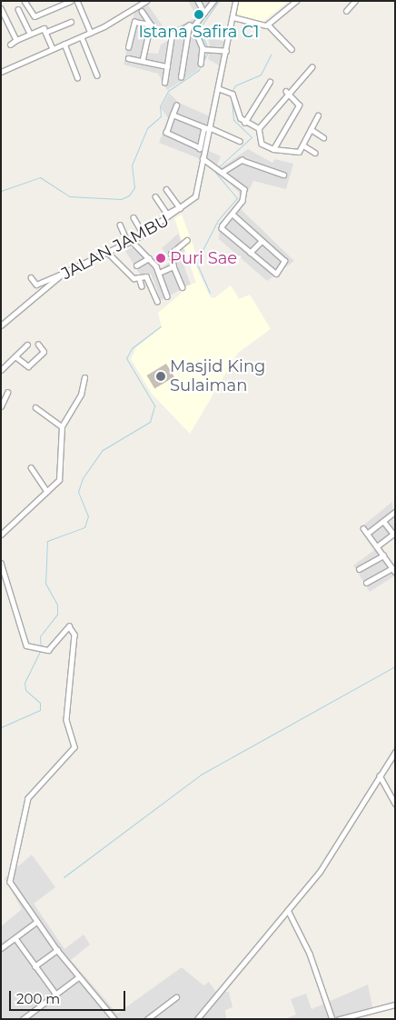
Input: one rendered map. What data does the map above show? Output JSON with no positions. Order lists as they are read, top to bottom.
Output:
{
  "streets": {
    "street": ["JALAN JAMBU"]
  },
  "places": ["Istana Safira C1", "Puri Sae", "Masjid King Sulaiman"],
  "scale_bar": "200 m"
}
